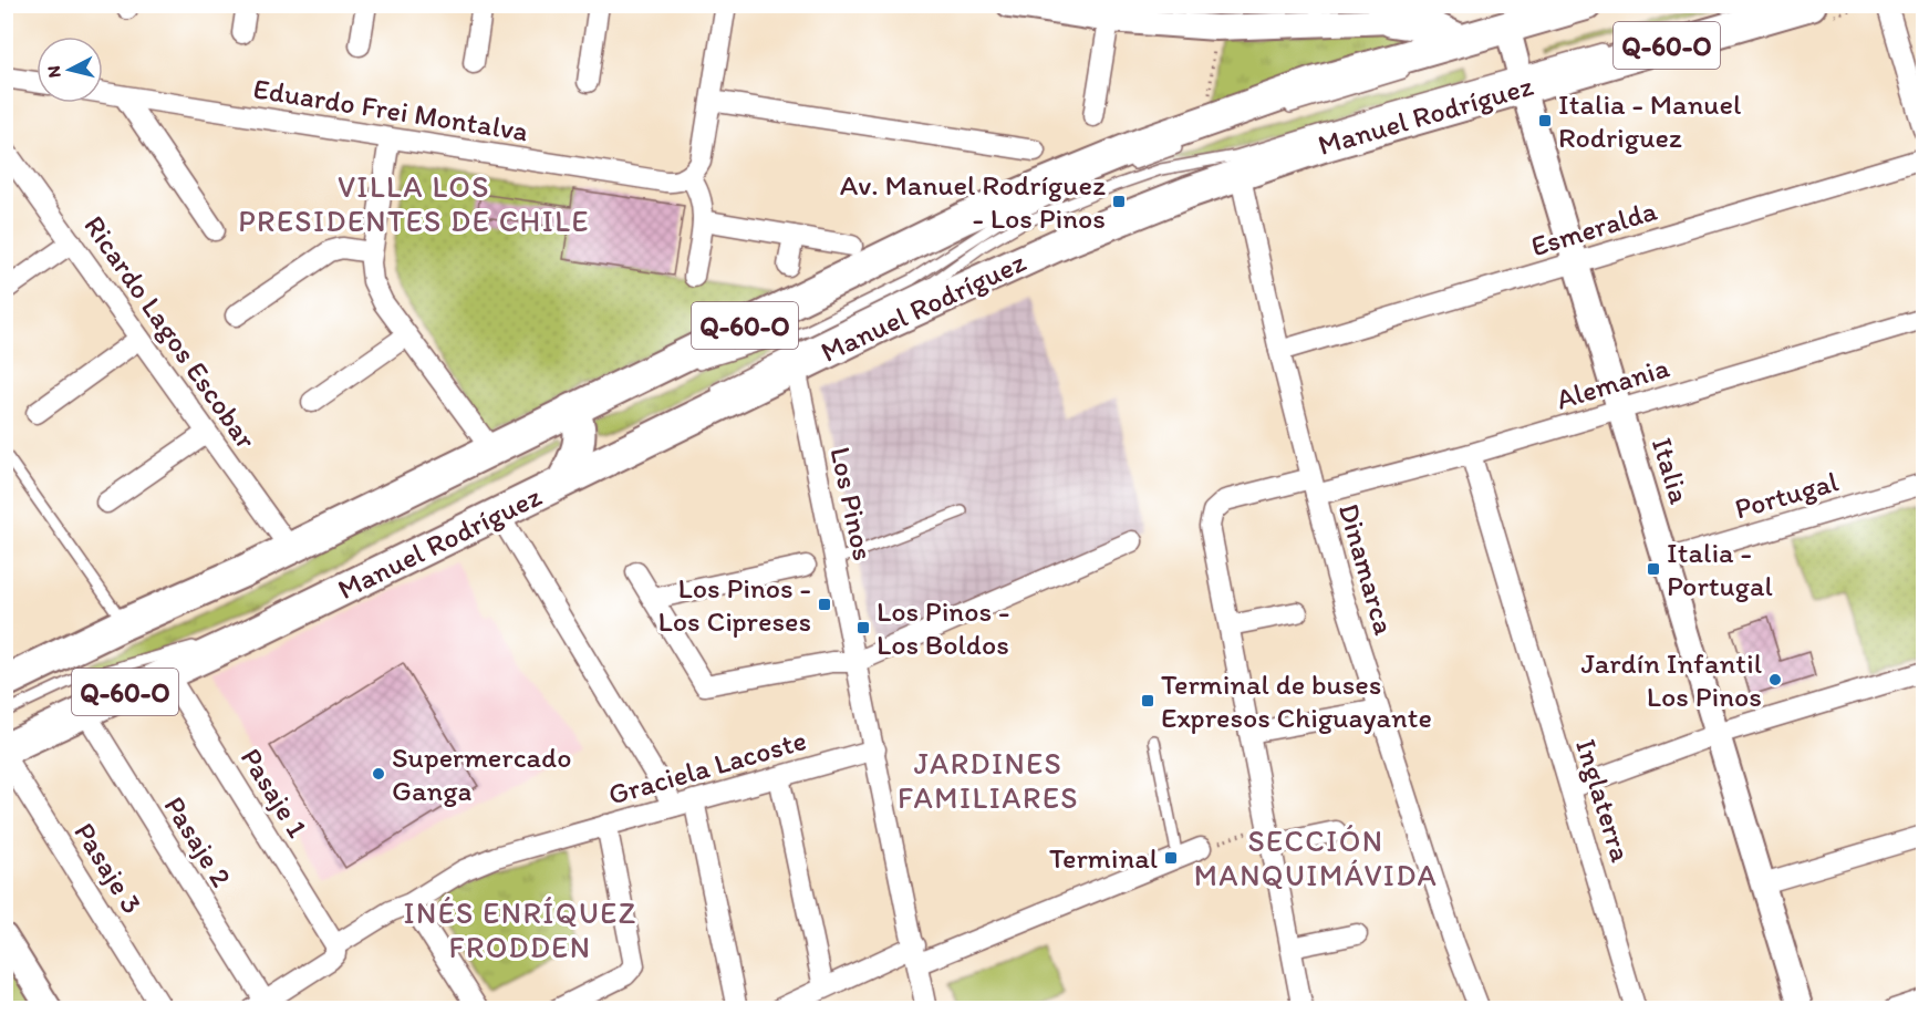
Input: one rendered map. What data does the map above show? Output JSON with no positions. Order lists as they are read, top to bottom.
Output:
{
  "streets": {
    "main road": ["Q-60-O", "Manuel Rodríguez"],
    "street": [
      "Eduardo Frei Montalva",
      "Esmeralda",
      "Ricardo Lagos Escobar",
      "Alemania",
      "Italia",
      "Portugal",
      "Los Pinos",
      "Dinamarca",
      "Graciela Lacoste",
      "Pasaje 1",
      "Inglaterra",
      "Pasaje 2",
      "Pasaje 3"
    ]
  },
  "crossings": [
    ["Q-60-O", "Ricardo Lagos Escobar"],
    ["Q-60-O", "Italia"],
    ["Manuel Rodríguez", "Italia"],
    ["Manuel Rodríguez", "Los Pinos"],
    ["Manuel Rodríguez", "Dinamarca"],
    ["Manuel Rodríguez", "Pasaje 1"],
    ["Manuel Rodríguez", "Pasaje 2"],
    ["Esmeralda", "Italia"],
    ["Esmeralda", "Dinamarca"],
    ["Alemania", "Italia"],
    ["Alemania", "Dinamarca"],
    ["Alemania", "Inglaterra"],
    ["Italia", "Portugal"],
    ["Los Pinos", "Graciela Lacoste"],
    ["Graciela Lacoste", "Pasaje 1"],
    ["Graciela Lacoste", "Pasaje 2"]
  ],
  "districts": [
    "VILLA LOS PRESIDENTES DE CHILE",
    "JARDINES FAMILIARES",
    "SECCIÓN MANQUIMÁVIDA",
    "INÉS ENRÍQUEZ FRODDEN"
  ],
  "places": {
    "transit": [
      "Italia - Manuel Rodriguez",
      "Av. Manuel Rodríguez - Los Pinos",
      "Italia - Portugal",
      "Los Pinos - Los Cipreses",
      "Los Pinos - Los Boldos",
      "Terminal de buses Expresos Chiguayante",
      "Terminal"
    ],
    "other": ["Jardín Infantil Los Pinos", "Supermercado Ganga"]
  },
  "north": "left"
}
